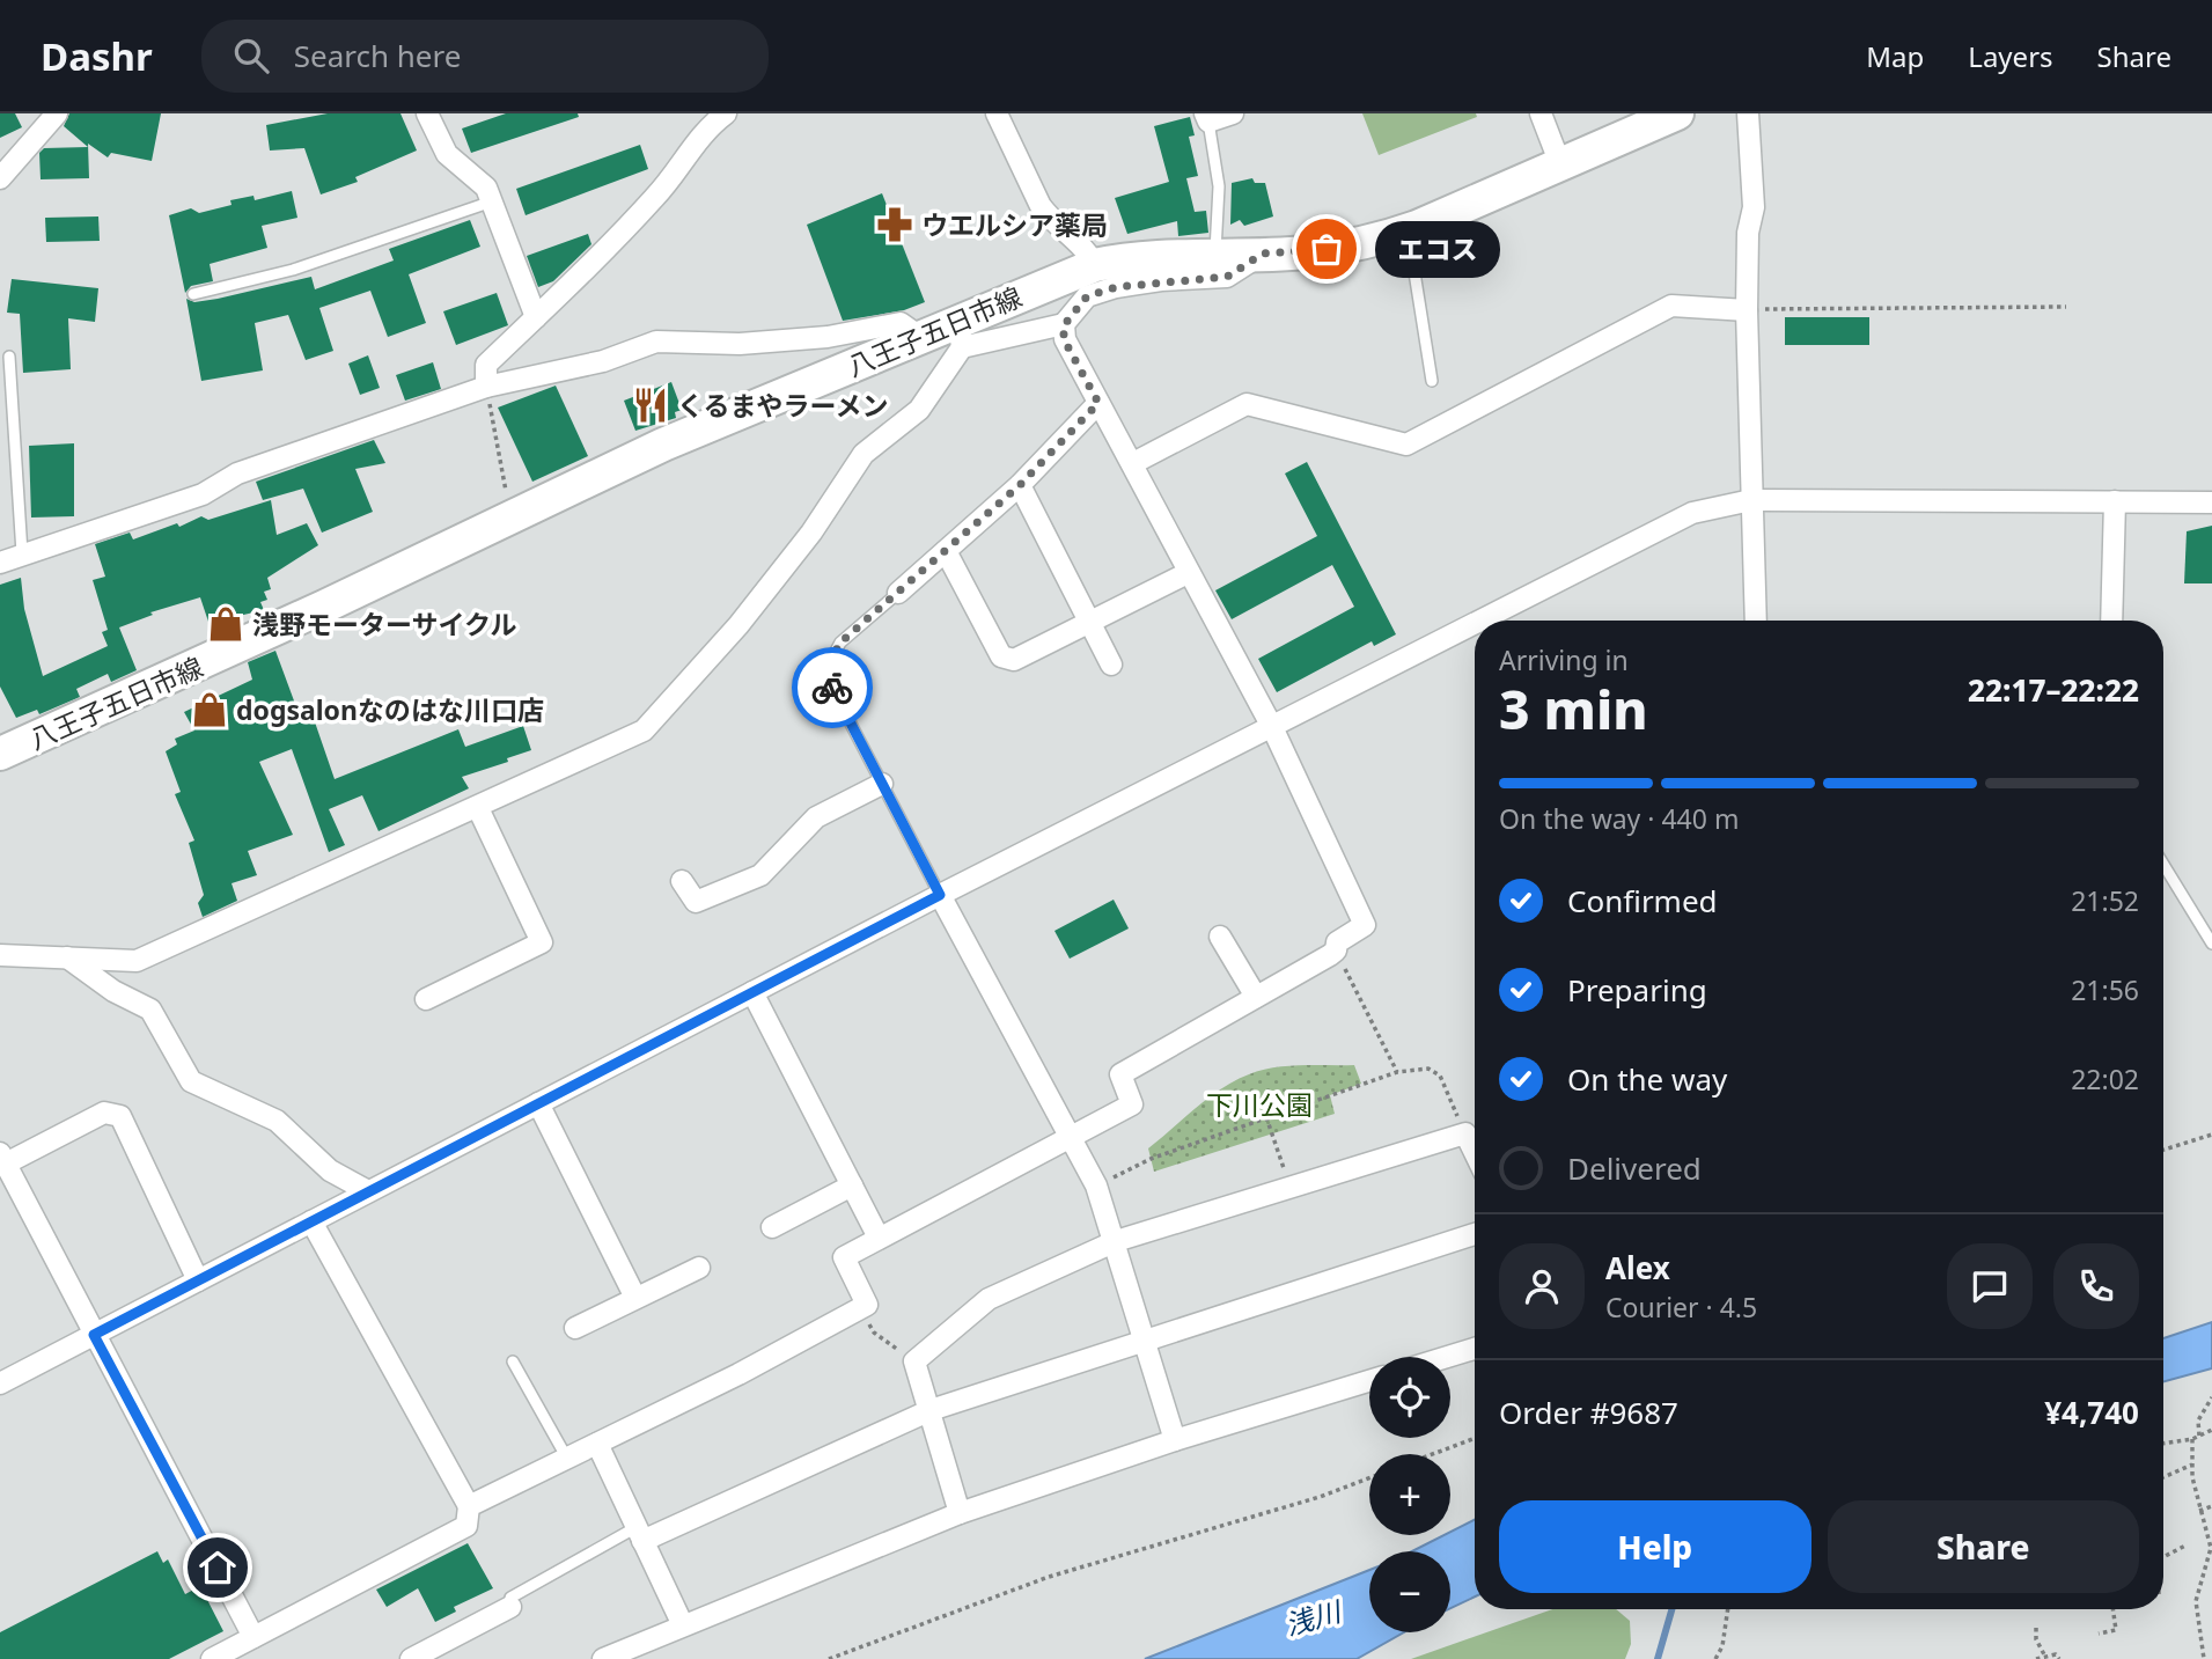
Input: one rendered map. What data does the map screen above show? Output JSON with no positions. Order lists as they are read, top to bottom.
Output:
{
  "streets": {
    "main road": ["八王子五日市線"]
  },
  "water": ["浅川"],
  "parks": ["下川公園"],
  "places": {
    "pharmacy": ["ウエルシア薬局"],
    "other": ["エコス"],
    "restaurant": ["くるまやラーメン"],
    "shop": ["浅野モーターサイクル", "dogsalonなのはな川口店"]
  },
  "page": {
    "header": "Dashr",
    "search": "Search here",
    "nav": ["Map", "Layers", "Share"],
    "bubble": "エコス",
    "heading": ["3 min", "Arriving in", "22:17–22:22"],
    "panel": [
      "Alex",
      "Courier · 4.5",
      "Order #9687",
      "¥4,740"
    ],
    "bar": "On the way · 440 m",
    "list": [
      ["Confirmed", "21:52"],
      ["Preparing", "21:56"],
      ["On the way", "22:02"],
      "Delivered"
    ],
    "map_buttons": ["+", "−"],
    "buttons": ["Help", "Share"]
  }
}
